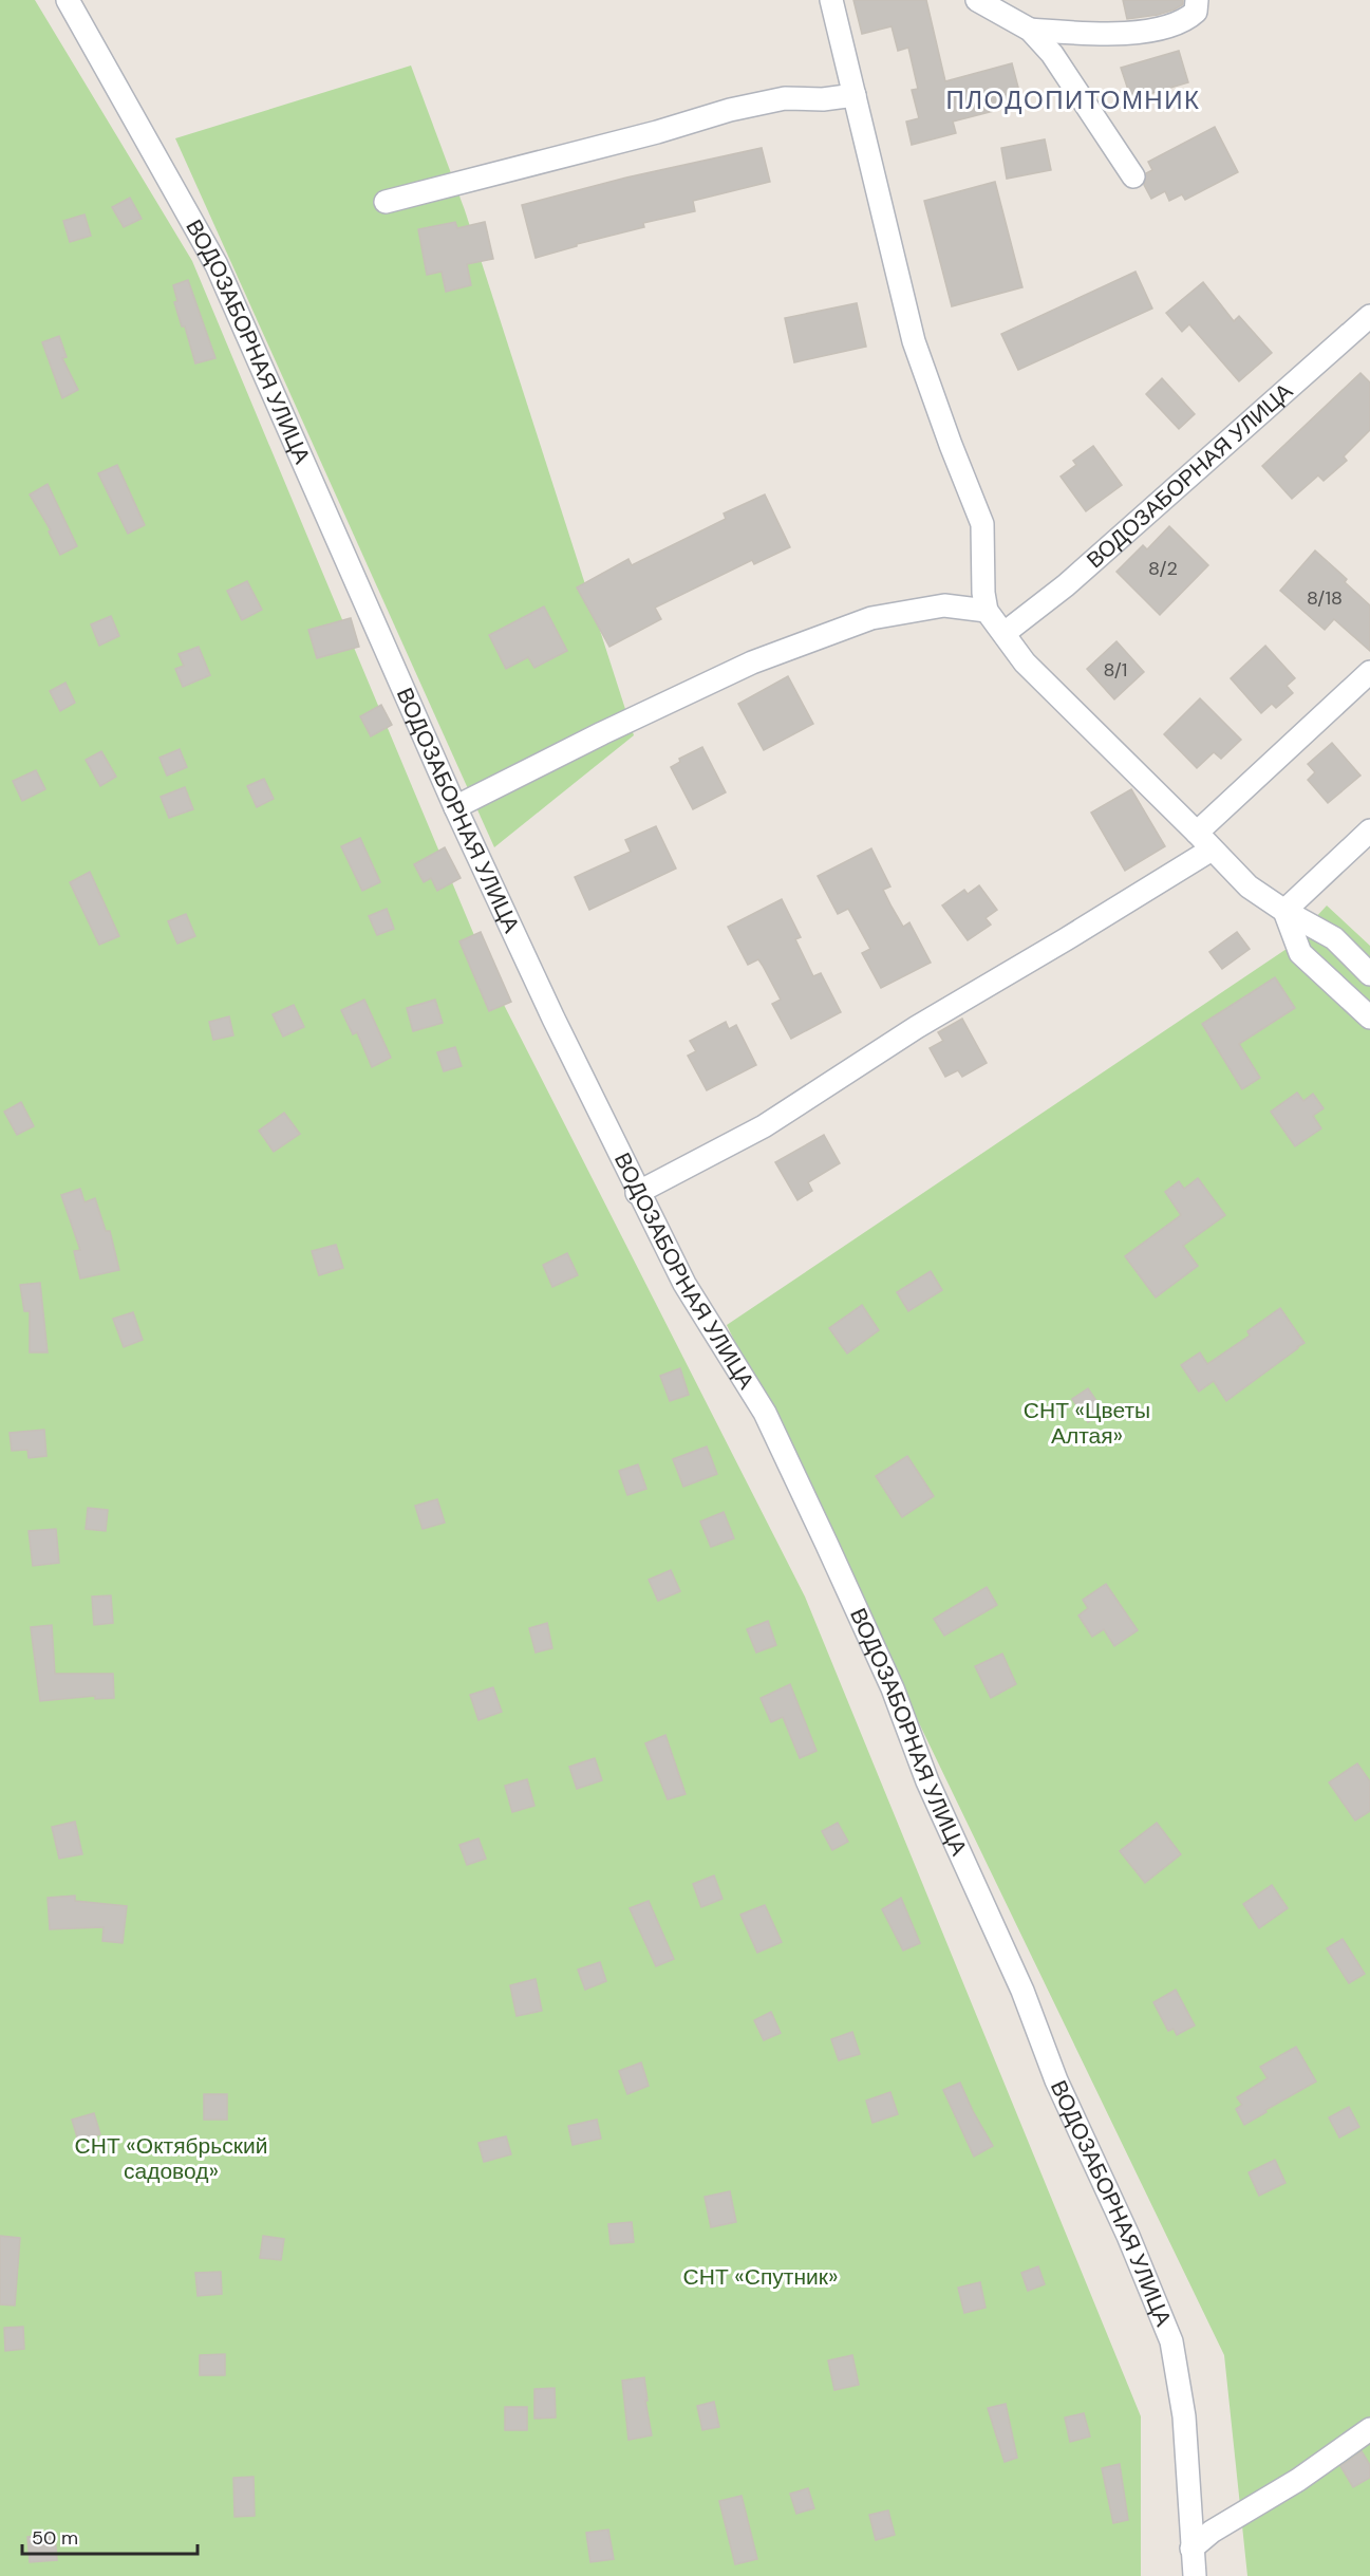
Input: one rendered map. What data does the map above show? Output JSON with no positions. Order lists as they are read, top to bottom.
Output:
{
  "streets": {
    "street": ["ВОДОЗАБОРНАЯ УЛИЦА"]
  },
  "districts": ["ПЛОДОПИТОМНИК"],
  "parks": ["СНТ «Цветы Алтая»", "СНТ «Октябрьский садовод»", "СНТ «Спутник»"],
  "house_numbers": ["8/2", "8/18", "8/1"],
  "scale_bar": "50 m"
}
